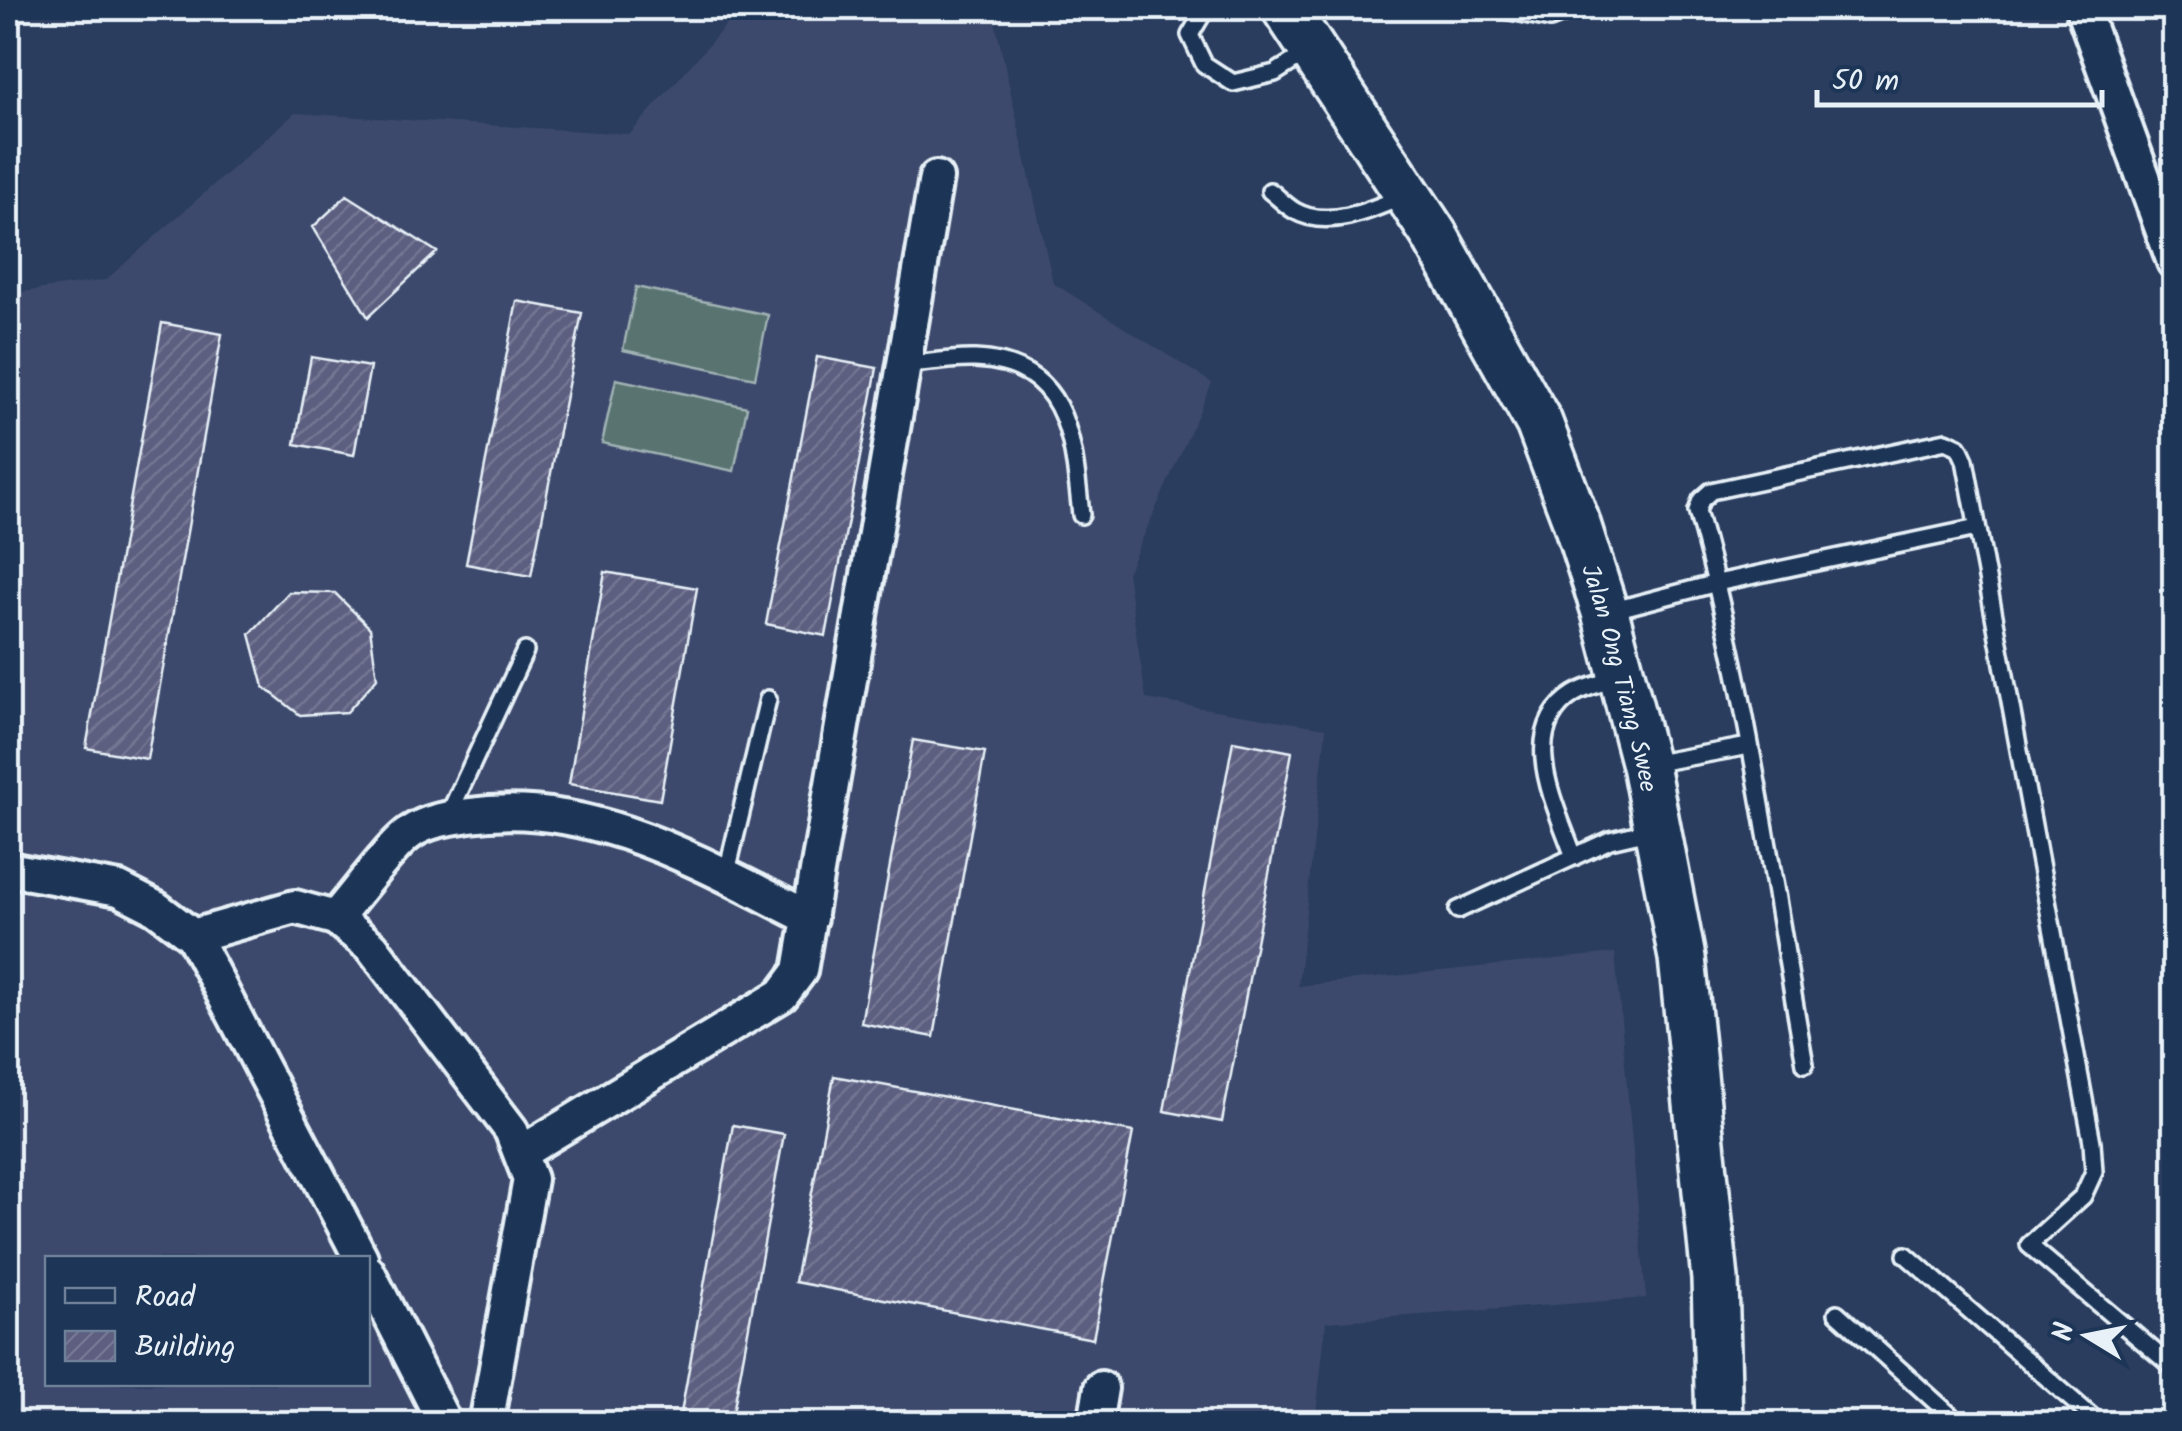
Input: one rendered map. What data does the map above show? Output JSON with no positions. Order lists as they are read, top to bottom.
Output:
{
  "streets": {
    "main road": ["Jalan Ong Tiang Swee"]
  },
  "legend": ["Road", "Building"],
  "scale_bar": "50 m",
  "north": "left"
}
